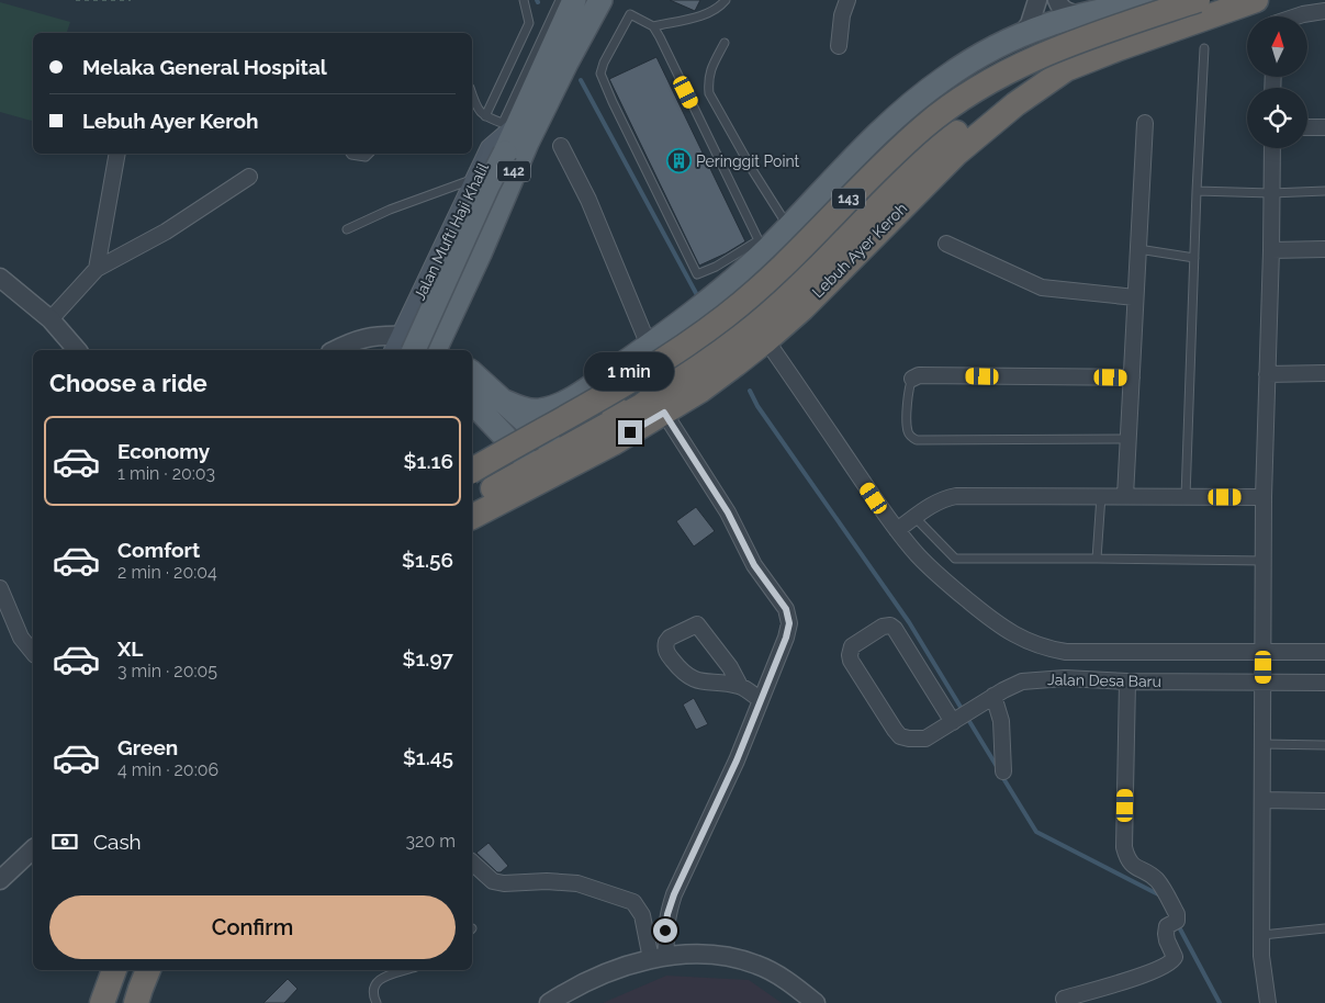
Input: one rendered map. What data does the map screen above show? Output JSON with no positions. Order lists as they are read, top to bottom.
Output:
{
  "streets": {
    "highway": ["143", "Lebuh Ayer Keroh"],
    "main road": ["142", "Jalan Mufti Haji Khalil"],
    "street": ["Jalan Desa Baru"]
  },
  "crossings": [
    ["142", "Jalan Mufti Haji Khalil"]
  ],
  "places": {
    "building": ["Peringgit Point"]
  },
  "north": "top",
  "page": {
    "banner": ["Melaka General Hospital", "Lebuh Ayer Keroh"],
    "heading": "Choose a ride",
    "bubble": "1 min",
    "list": [
      {
        "name": "Economy",
        "note": "1 min · 20:03",
        "value": "$1.16"
      },
      {
        "name": "Comfort",
        "note": "2 min · 20:04",
        "value": "$1.56"
      },
      {
        "name": "XL",
        "note": "3 min · 20:05",
        "value": "$1.97"
      },
      {
        "name": "Green",
        "note": "4 min · 20:06",
        "value": "$1.45"
      }
    ],
    "pay": ["Cash", "320 m"],
    "buttons": "Confirm"
  }
}
